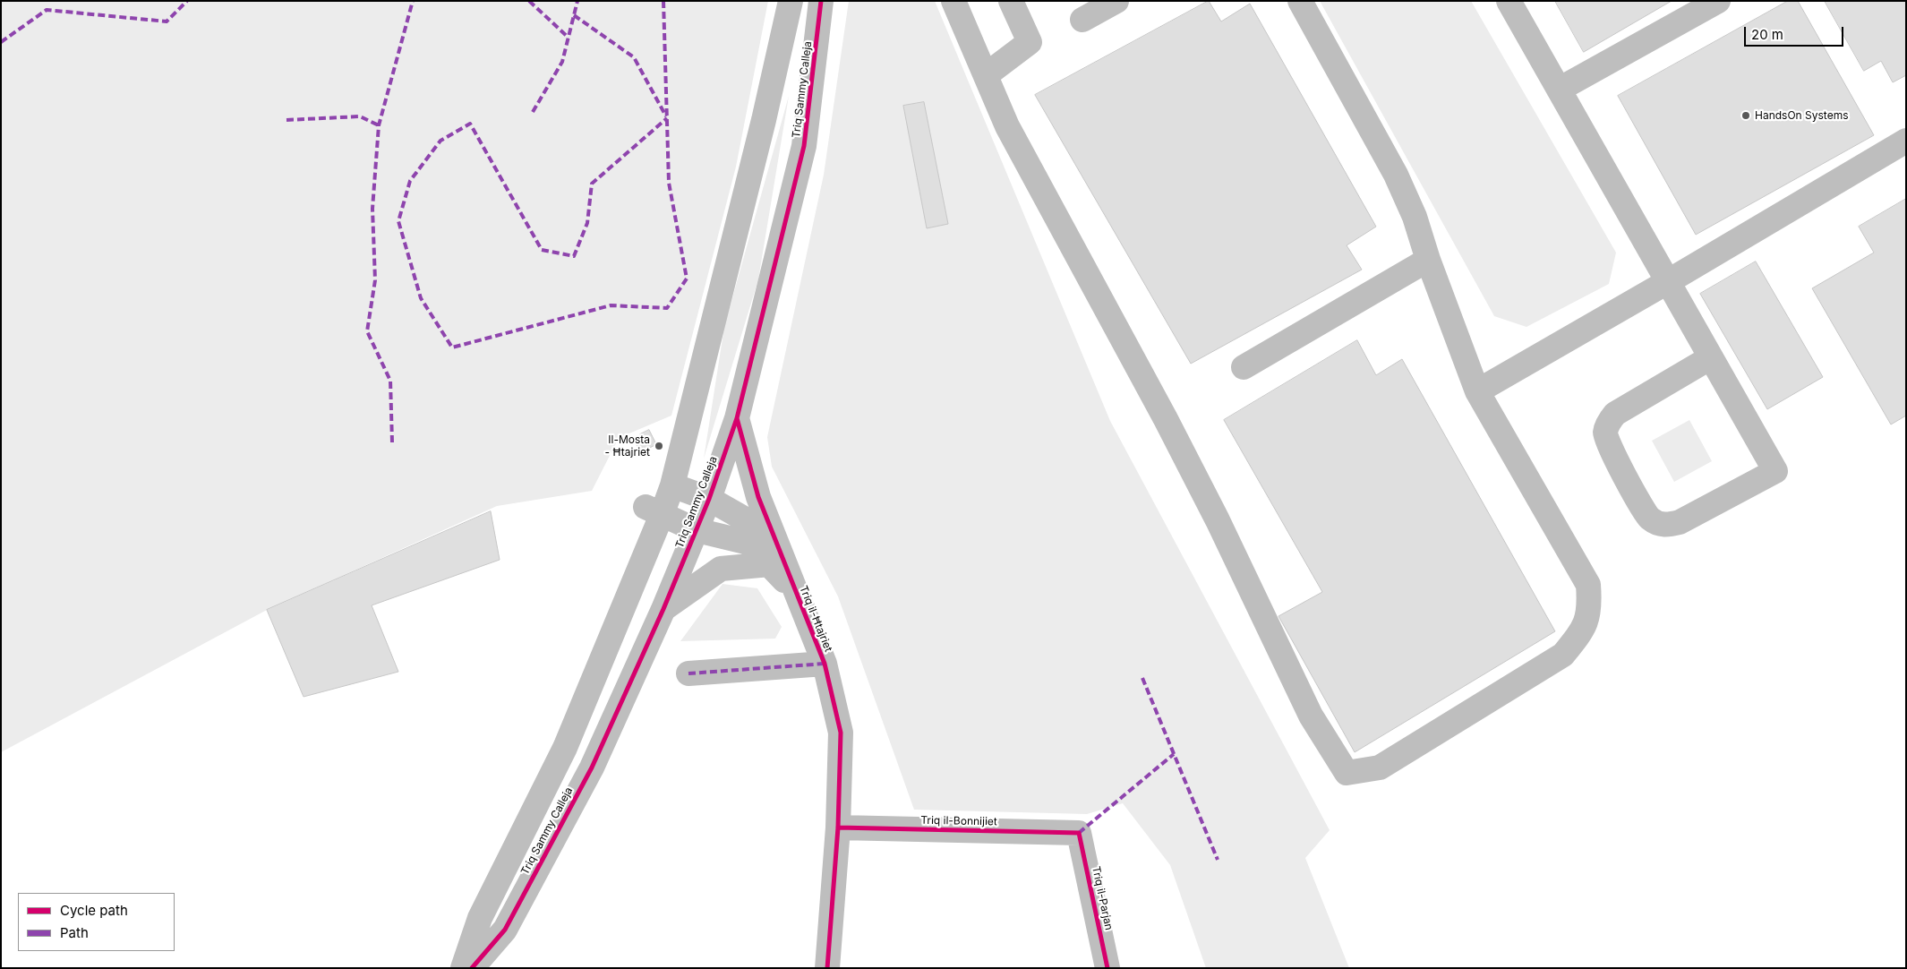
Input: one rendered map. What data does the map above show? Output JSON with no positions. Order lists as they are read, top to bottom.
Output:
{
  "streets": {
    "street": [
      "Triq Sammy Calleja",
      "Triq il-Ħtajriet",
      "Triq il-Bonnijiet",
      "Triq il-Parjan"
    ]
  },
  "crossings": [
    ["Triq Sammy Calleja", "Triq il-Ħtajriet"],
    ["Triq il-Ħtajriet", "Triq il-Bonnijiet"],
    ["Triq il-Bonnijiet", "Triq il-Parjan"]
  ],
  "places": ["HandsOn Systems", "Il-Mosta - Ħtajriet"],
  "legend": ["Cycle path", "Path"],
  "scale_bar": "20 m"
}
